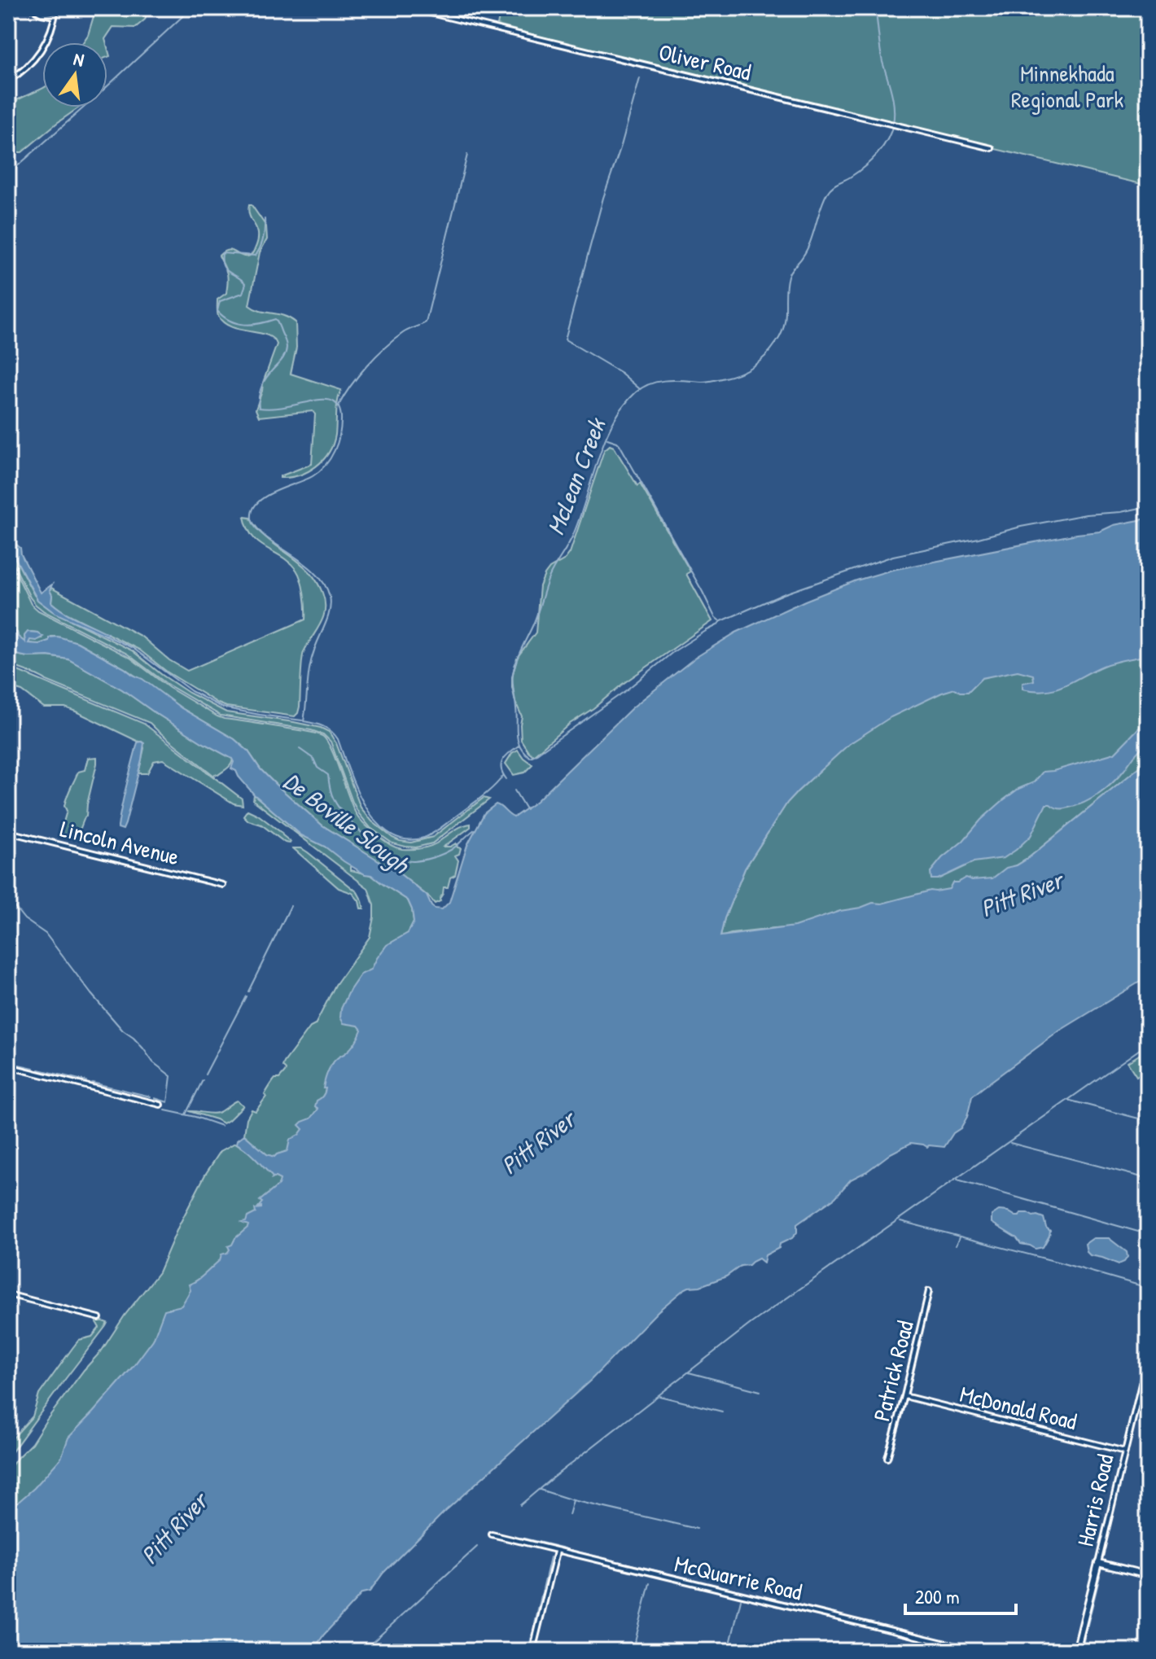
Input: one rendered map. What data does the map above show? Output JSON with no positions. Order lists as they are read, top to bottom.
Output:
{
  "streets": {
    "main road": ["Harris Road"],
    "street": [
      "Oliver Road",
      "Lincoln Avenue",
      "Patrick Road",
      "McDonald Road",
      "McQuarrie Road"
    ]
  },
  "crossings": [
    ["Patrick Road", "McDonald Road"],
    ["McDonald Road", "Harris Road"]
  ],
  "water": ["McLean Creek", "De Boville Slough", "Pitt River"],
  "parks": ["Minnekhada Regional Park"],
  "scale_bar": "200 m",
  "north": "top"
}
